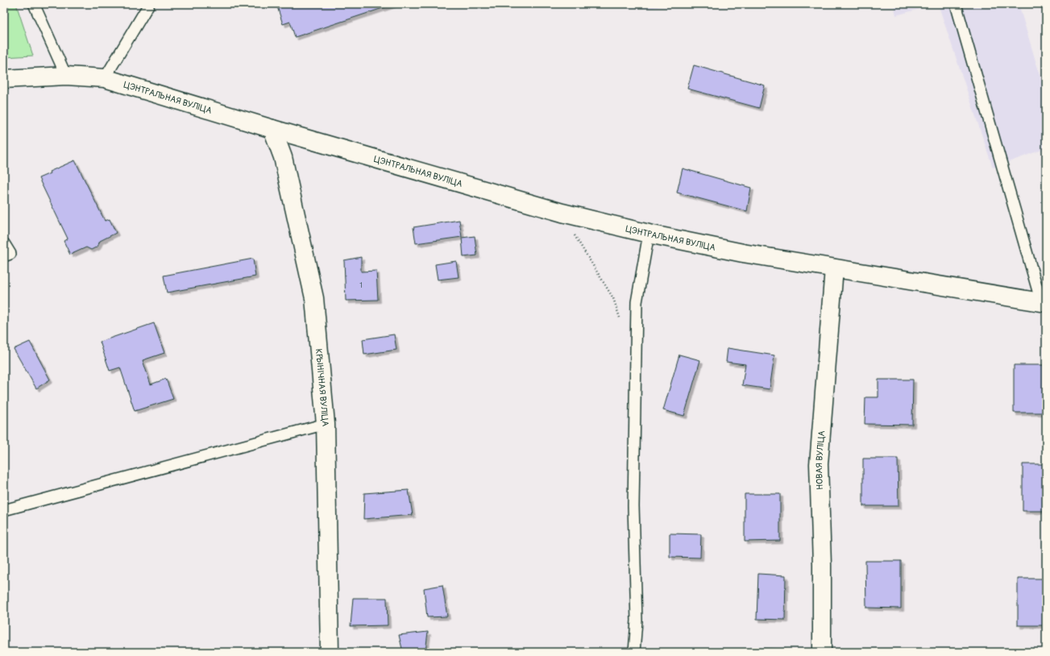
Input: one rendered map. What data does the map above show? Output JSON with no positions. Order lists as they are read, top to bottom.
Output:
{
  "streets": {
    "street": ["ЦЭНТРАЛЬНАЯ ВУЛІЦА", "КРЫНІЧНАЯ ВУЛІЦА", "НОВАЯ ВУЛІЦА"]
  },
  "crossings": [
    ["ЦЭНТРАЛЬНАЯ ВУЛІЦА", "КРЫНІЧНАЯ ВУЛІЦА"],
    ["ЦЭНТРАЛЬНАЯ ВУЛІЦА", "НОВАЯ ВУЛІЦА"]
  ],
  "house_numbers": ["1"]
}
